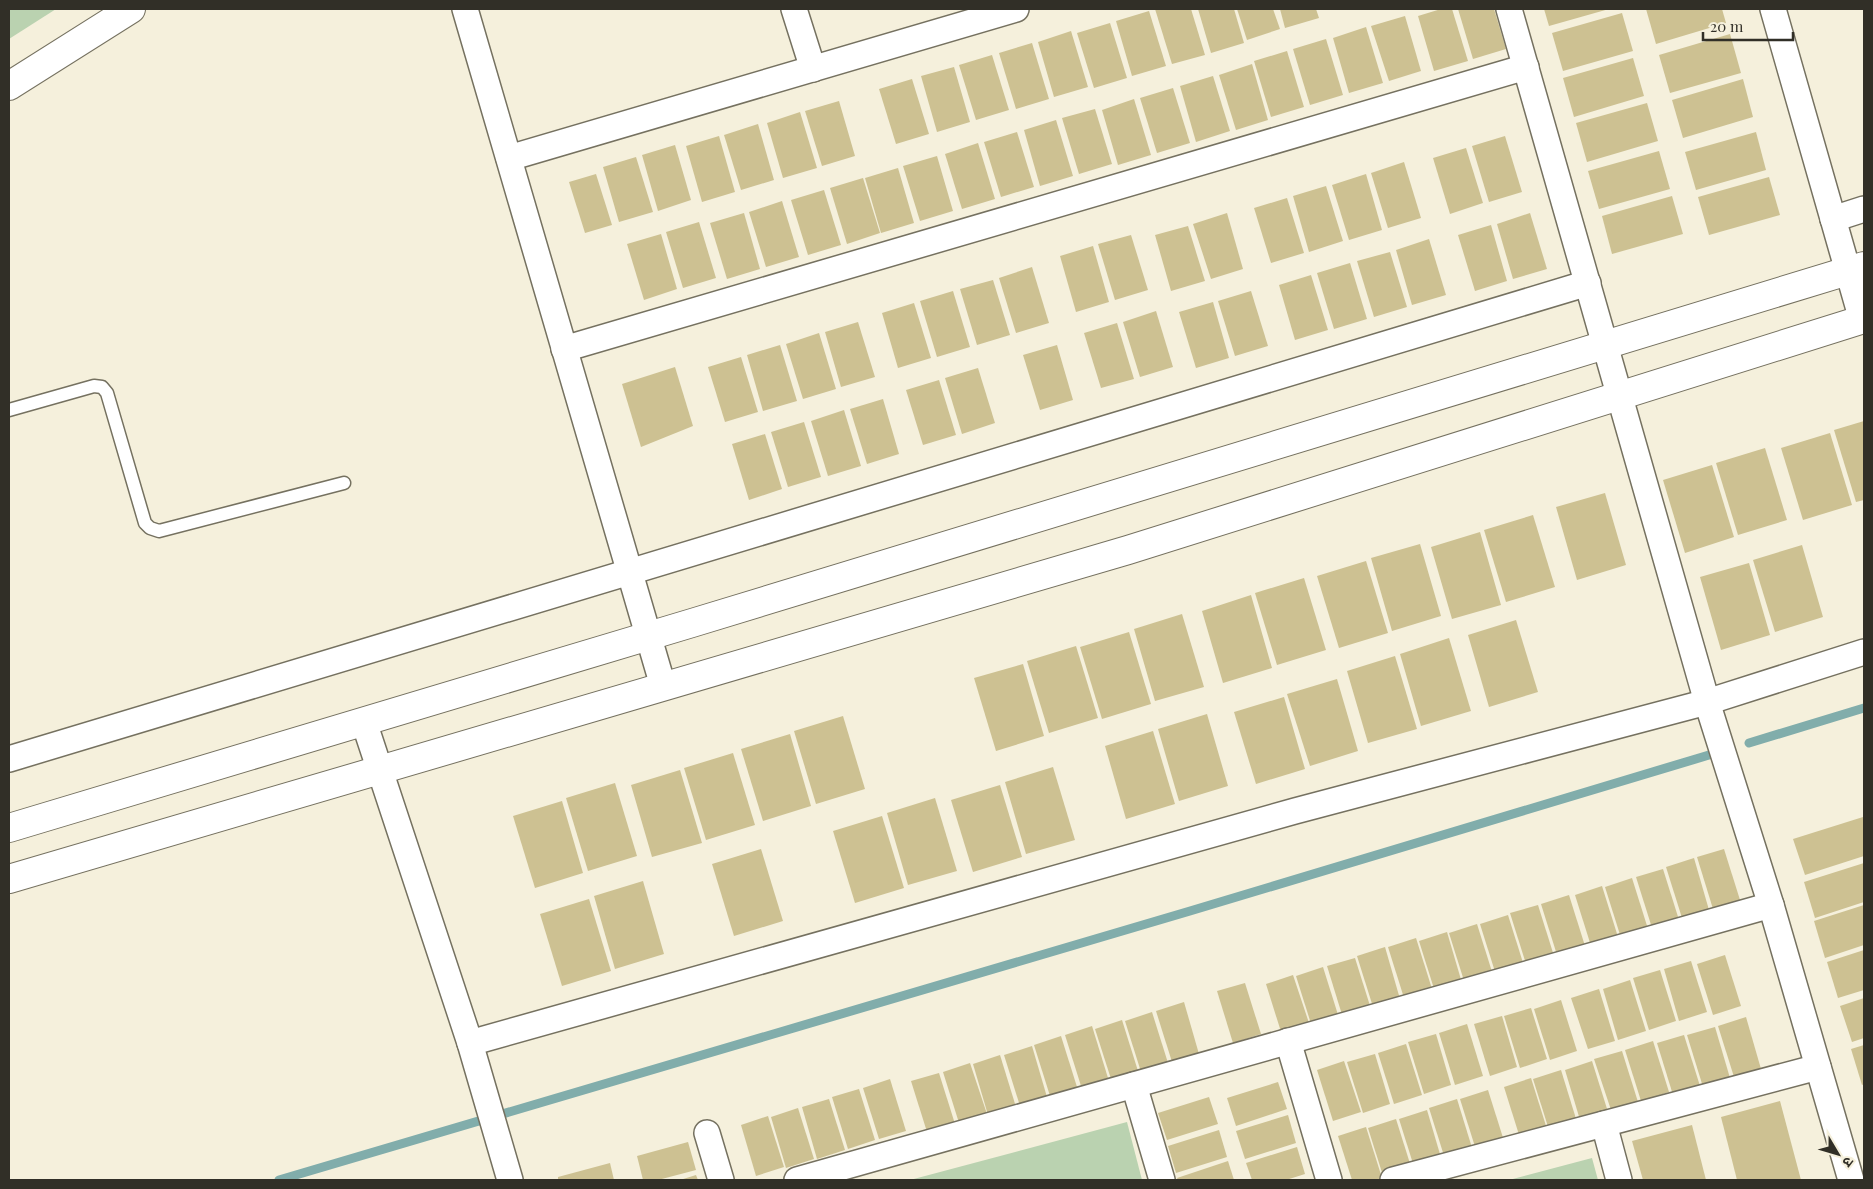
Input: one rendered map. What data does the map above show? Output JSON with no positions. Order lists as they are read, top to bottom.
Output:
{
  "scale_bar": "20 m",
  "north": "bottom right"
}
